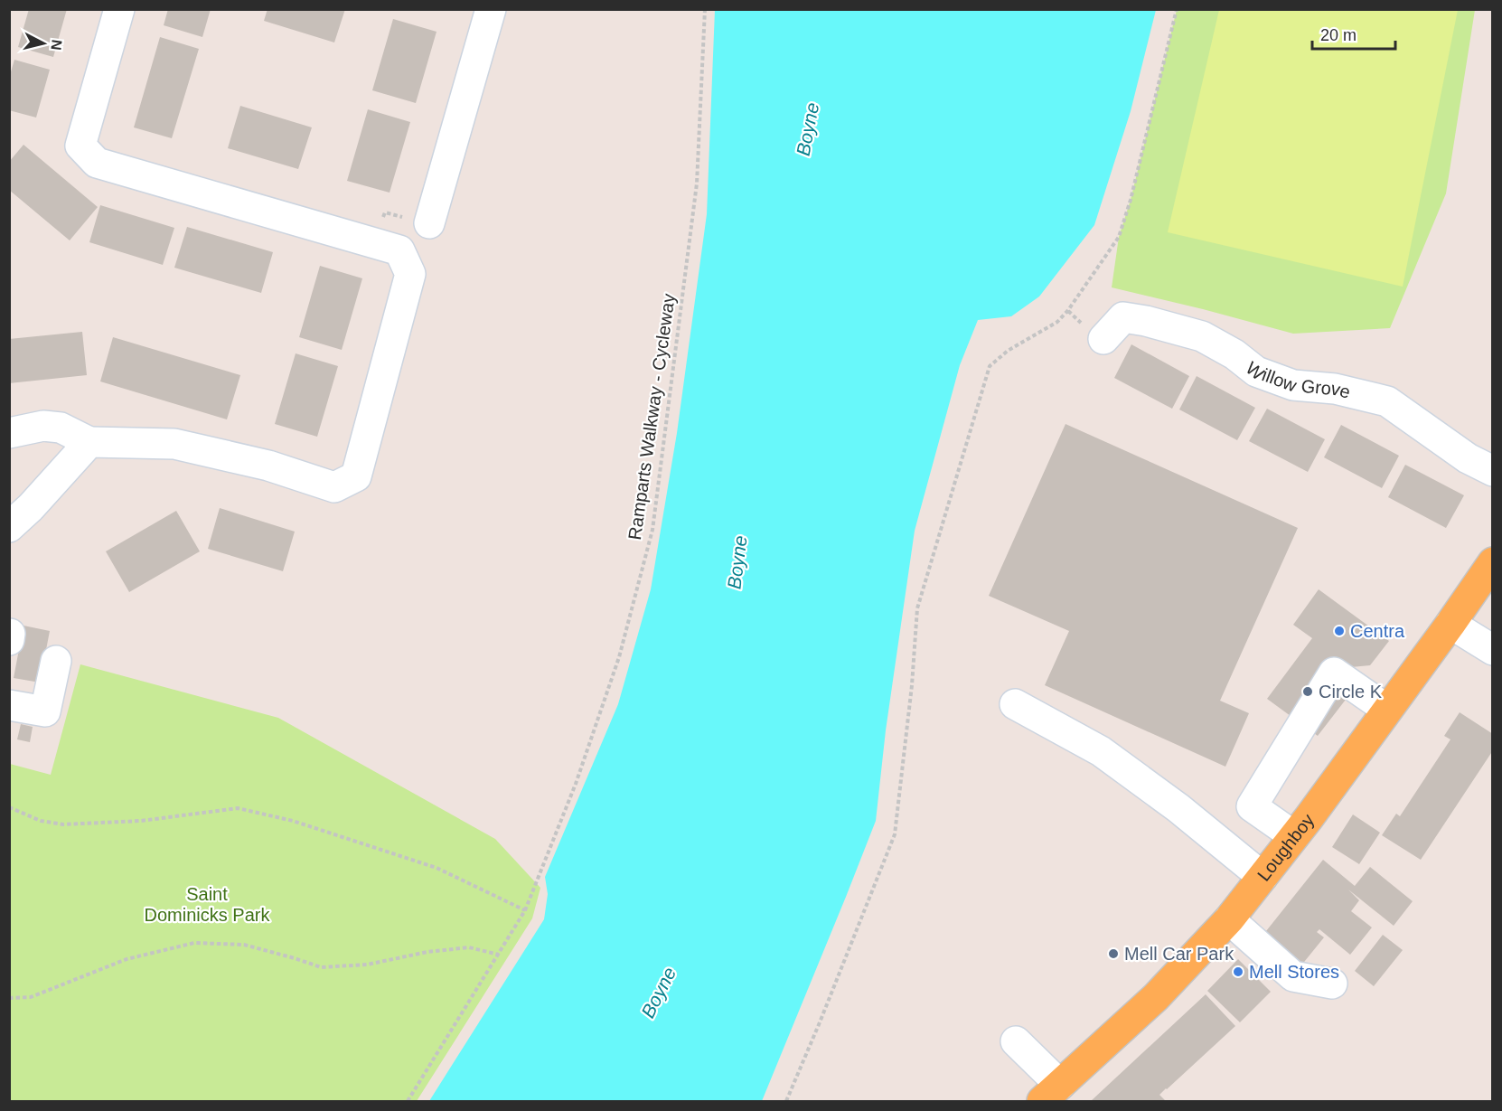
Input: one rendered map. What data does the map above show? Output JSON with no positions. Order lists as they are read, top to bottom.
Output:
{
  "streets": {
    "main road": ["Loughboy"],
    "street": ["Willow Grove"],
    "path": ["Ramparts Walkway - Cycleway"]
  },
  "water": ["Boyne"],
  "parks": ["Saint Dominicks Park"],
  "places": [
    "Centra",
    "Circle K",
    "Mell Car Park",
    "Mell Stores"
  ],
  "scale_bar": "20 m",
  "north": "right"
}
